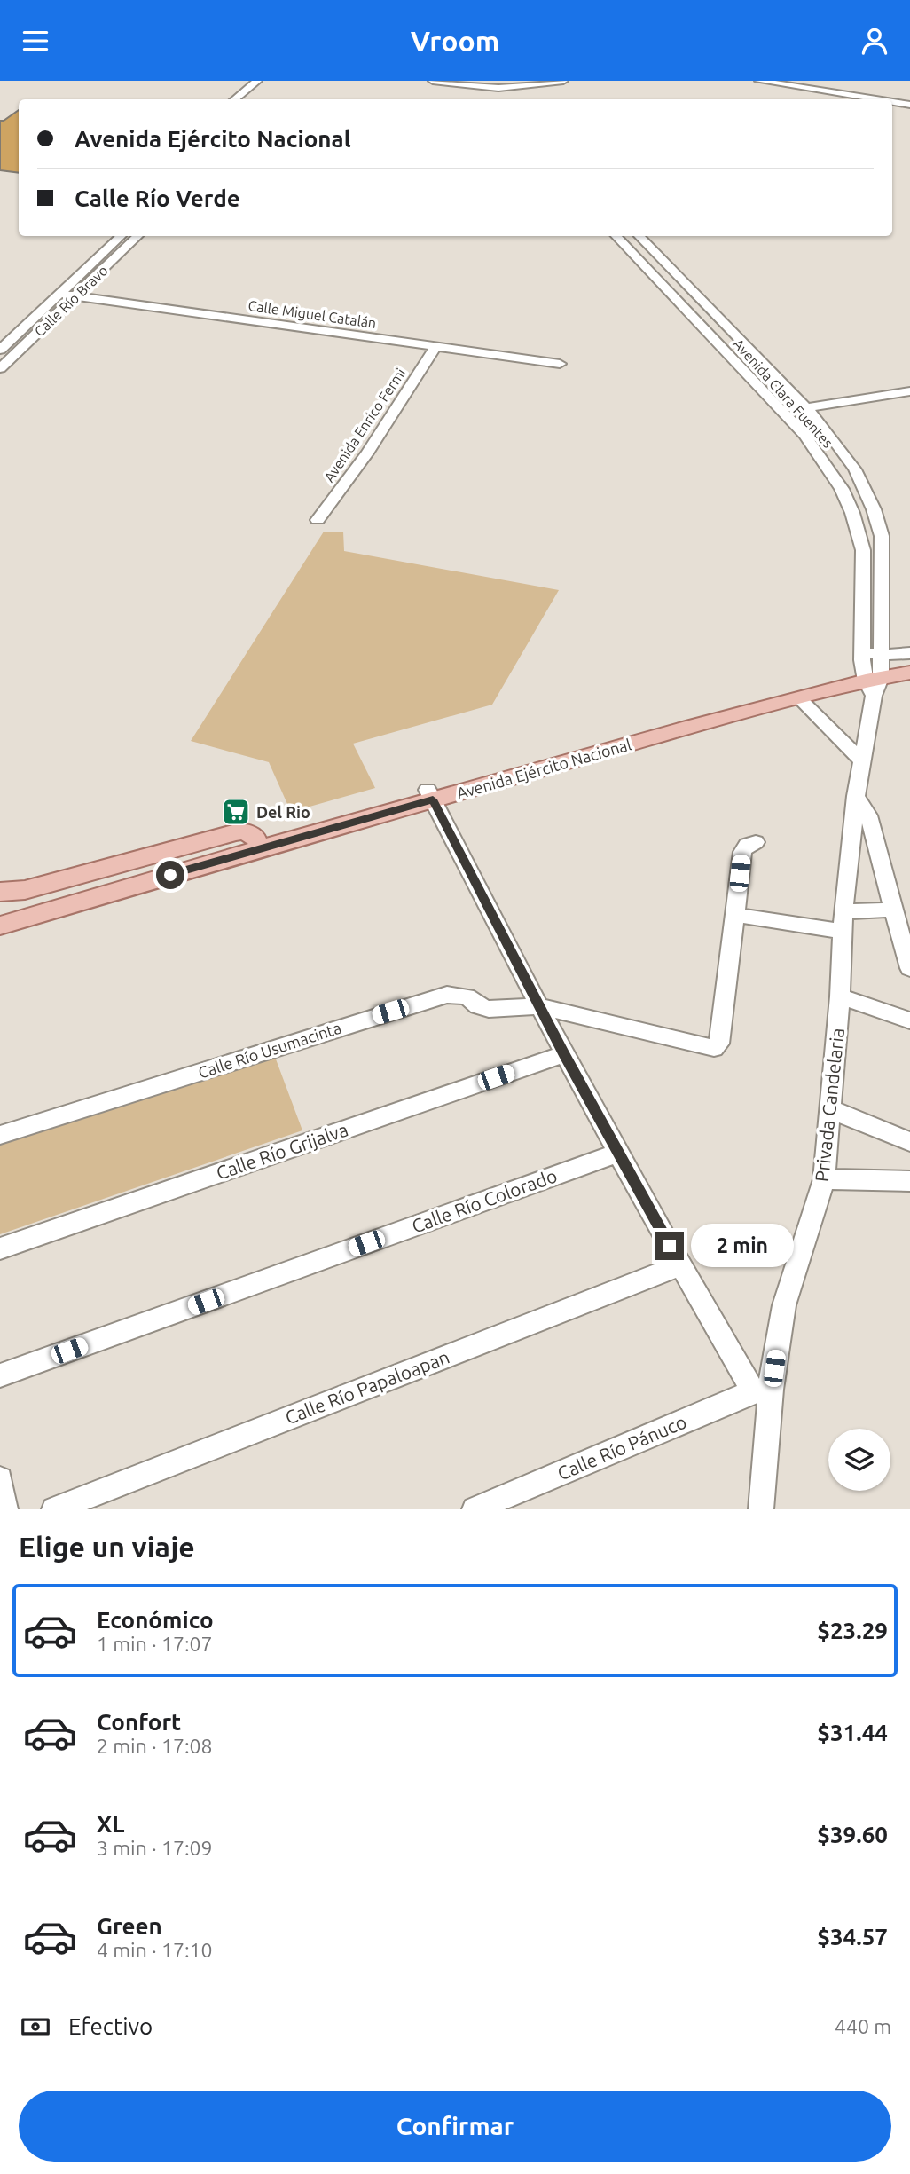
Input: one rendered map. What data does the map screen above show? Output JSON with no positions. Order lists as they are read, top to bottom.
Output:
{
  "streets": {
    "main road": ["Avenida Ejército Nacional"],
    "street": [
      "Calle Río Bravo",
      "Calle Miguel Catalán",
      "Avenida Clara Fuentes",
      "Avenida Enrico Fermi",
      "Calle Río Usumacinta",
      "Privada Candelaria",
      "Calle Río Grijalva",
      "Calle Río Colorado",
      "Calle Río Papaloapan",
      "Calle Río Pánuco"
    ]
  },
  "crossings": [
    ["Calle Río Bravo", "Calle Miguel Catalán"],
    ["Calle Miguel Catalán", "Avenida Enrico Fermi"],
    ["Avenida Clara Fuentes", "Avenida Ejército Nacional"],
    ["Avenida Clara Fuentes", "Privada Candelaria"],
    ["Avenida Ejército Nacional", "Privada Candelaria"],
    ["Privada Candelaria", "Calle Río Pánuco"]
  ],
  "places": {
    "supermarket": ["Del Rio"]
  },
  "page": {
    "header": "Vroom",
    "banner": ["Avenida Ejército Nacional", "Calle Río Verde"],
    "bubble": "2 min",
    "heading": "Elige un viaje",
    "list": [
      {
        "name": "Económico",
        "note": "1 min · 17:07",
        "value": "$23.29"
      },
      {
        "name": "Confort",
        "note": "2 min · 17:08",
        "value": "$31.44"
      },
      {
        "name": "XL",
        "note": "3 min · 17:09",
        "value": "$39.60"
      },
      {
        "name": "Green",
        "note": "4 min · 17:10",
        "value": "$34.57"
      }
    ],
    "pay": ["Efectivo", "440 m"],
    "buttons": "Confirmar"
  }
}
